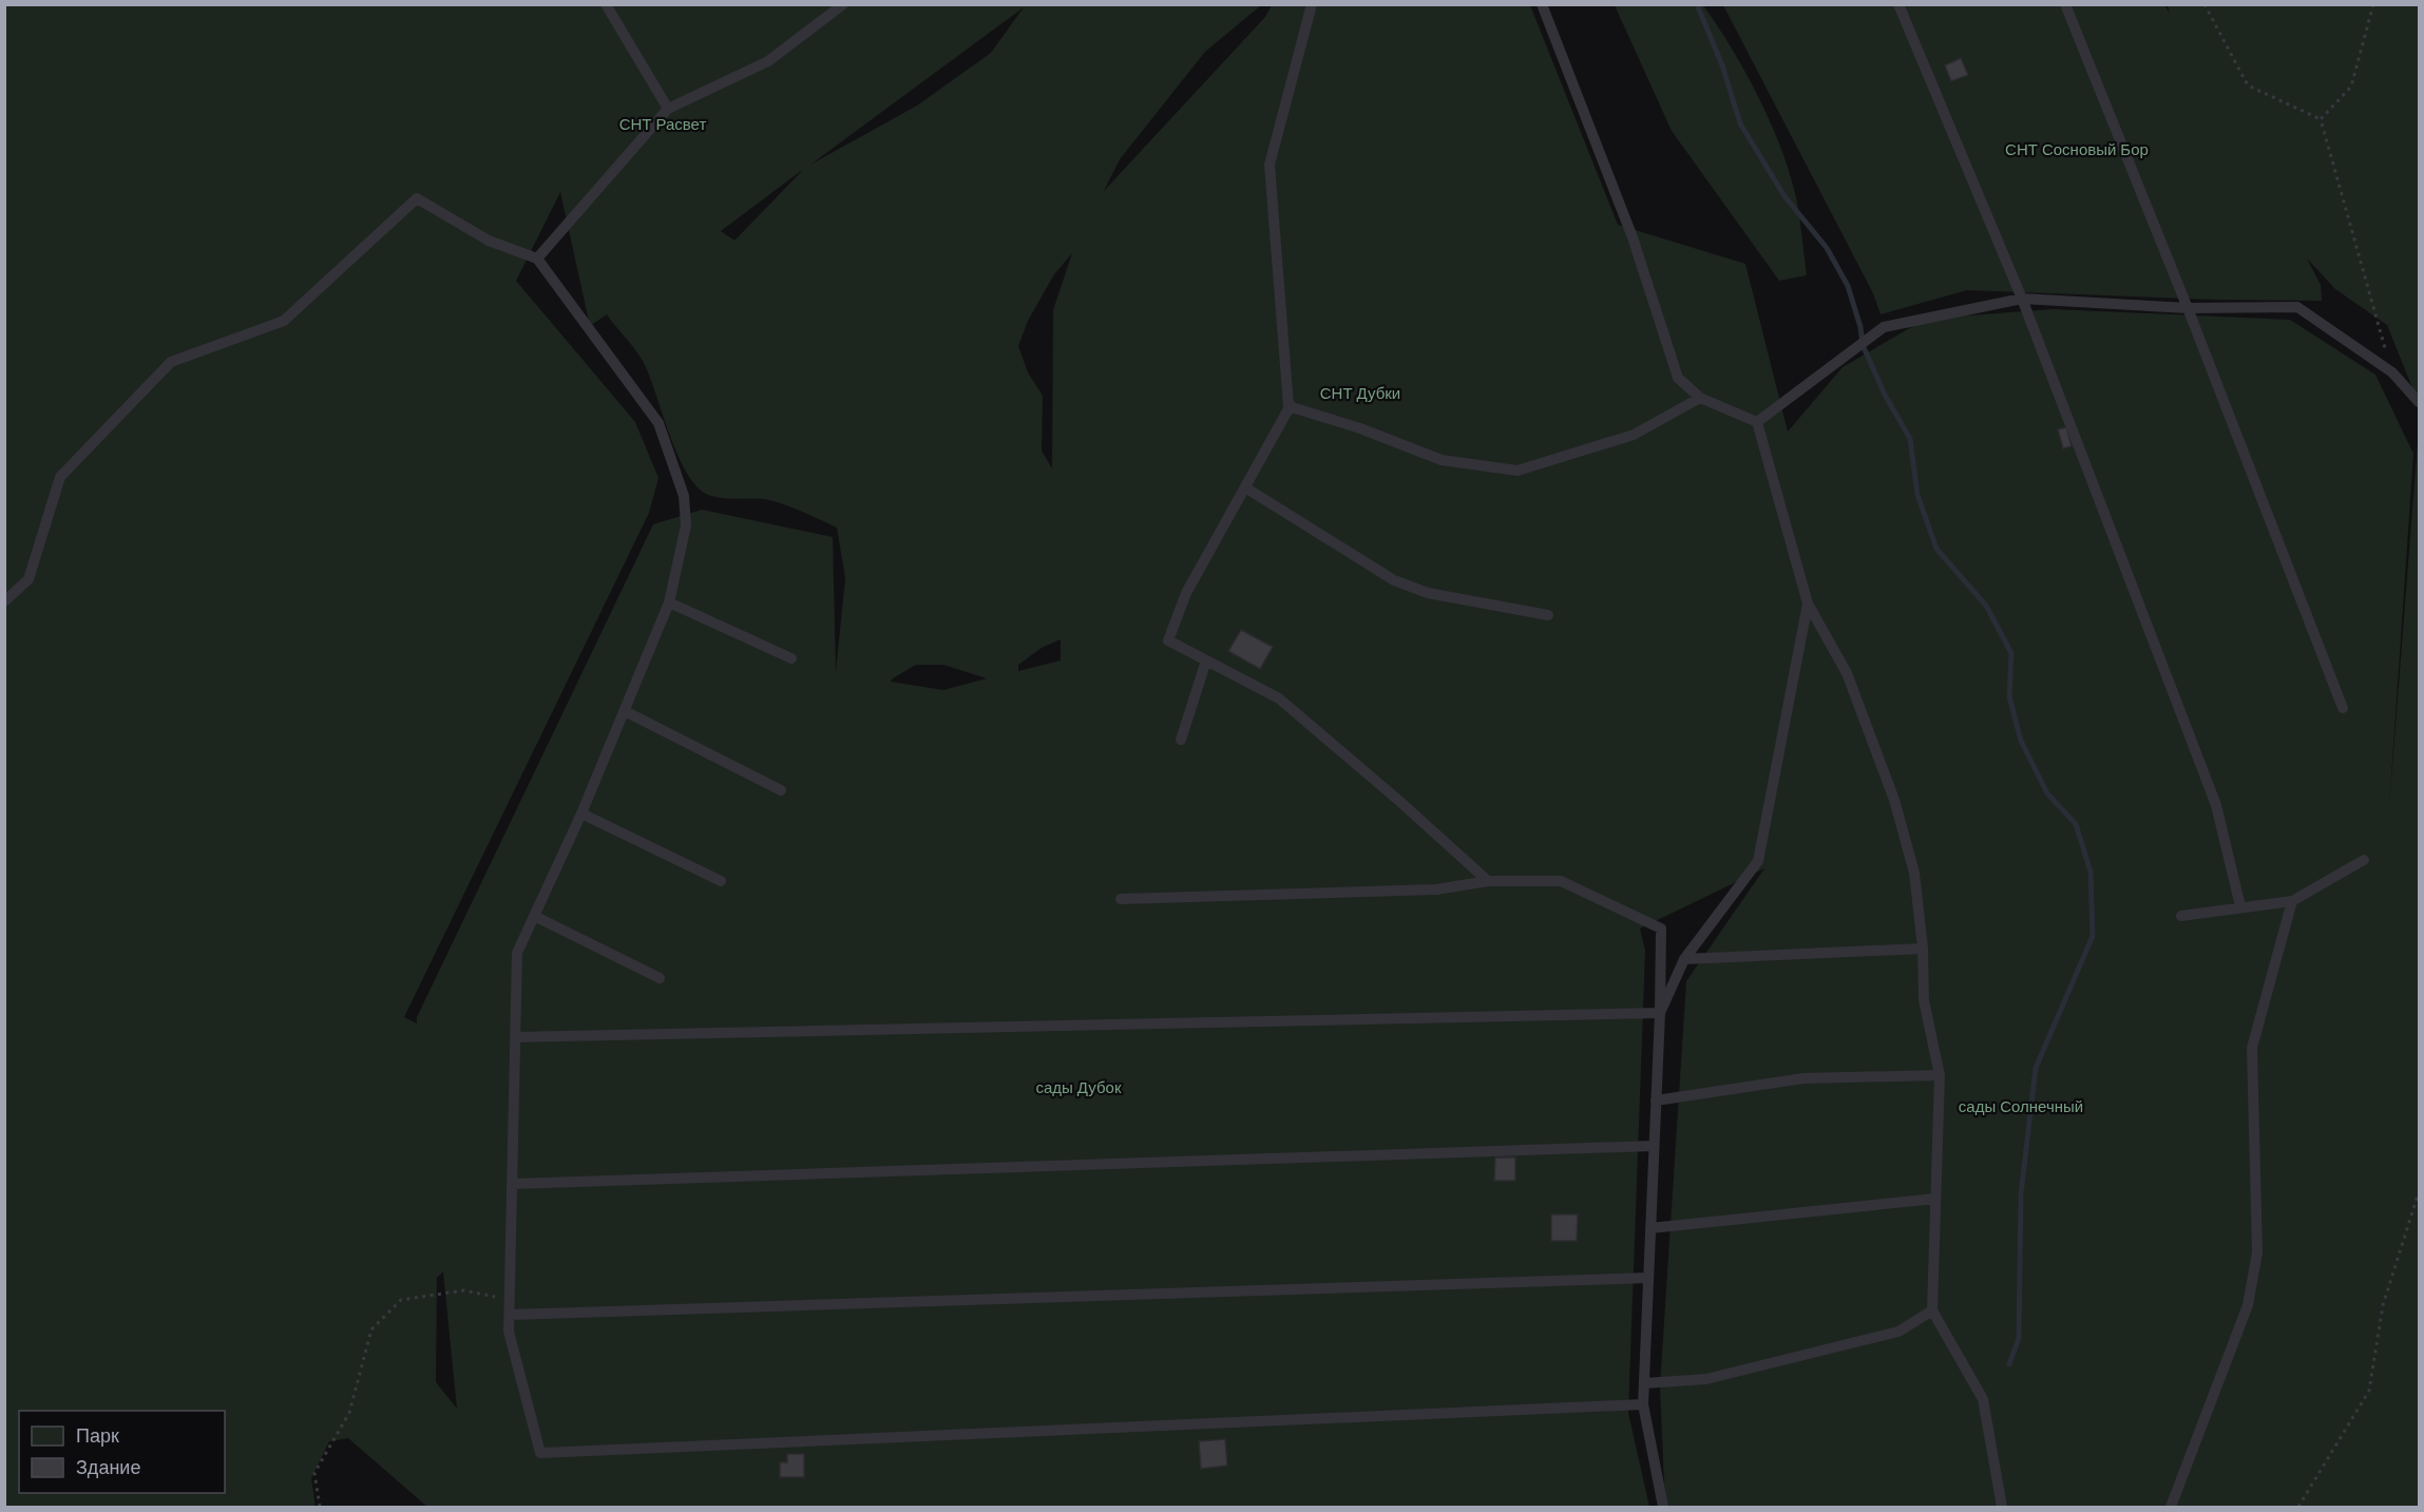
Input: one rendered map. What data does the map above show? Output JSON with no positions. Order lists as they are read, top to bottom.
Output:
{
  "parks": [
    "СНТ Расвет",
    "СНТ Сосновый Бор",
    "СНТ Дубки",
    "сады Дубок",
    "сады Солнечный"
  ],
  "legend": ["Парк", "Здание"]
}
